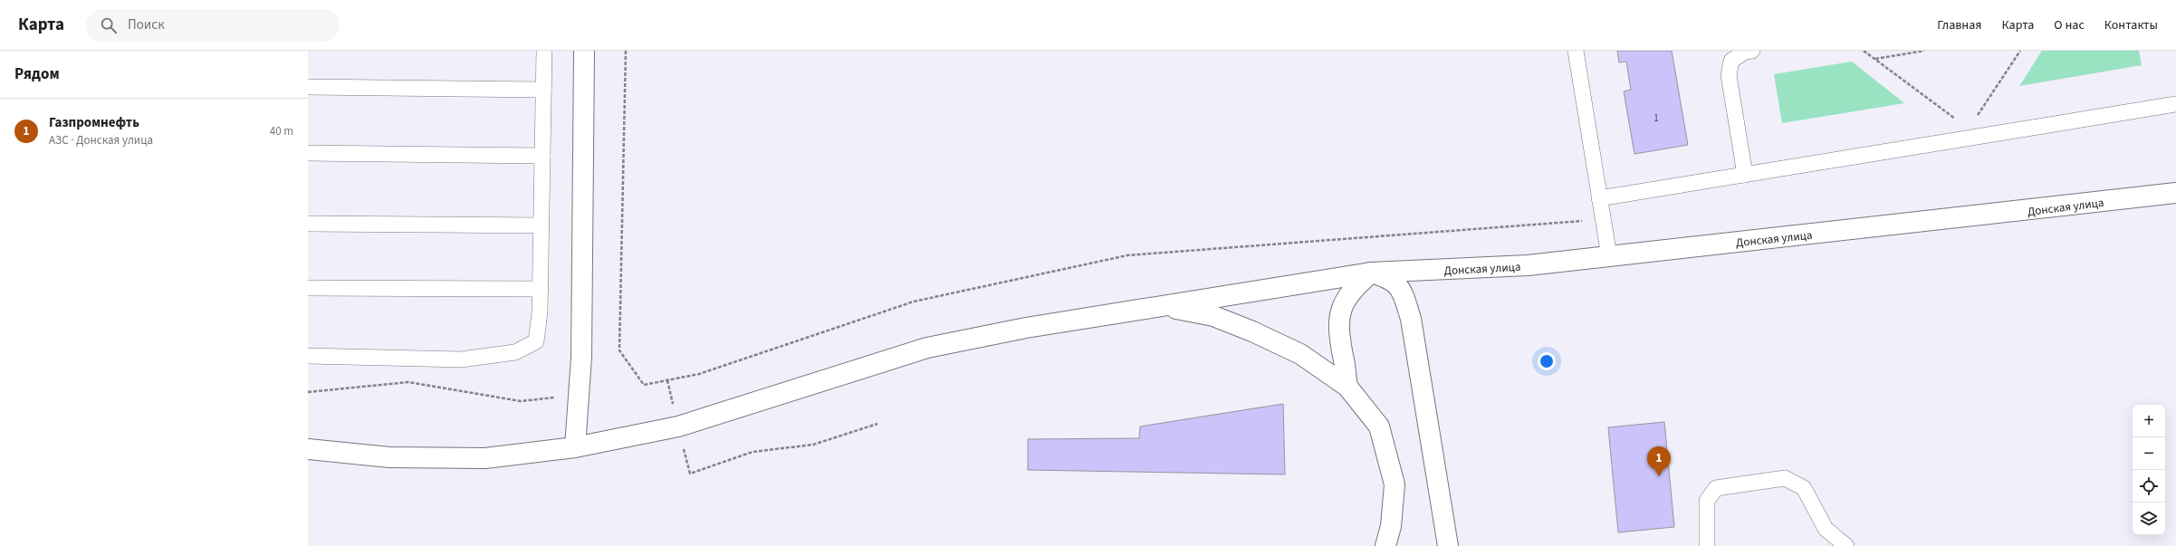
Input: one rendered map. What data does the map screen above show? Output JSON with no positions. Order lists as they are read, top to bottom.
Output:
{
  "streets": {
    "street": ["Донская улица"]
  },
  "house_numbers": ["1"],
  "page": {
    "header": "Карта",
    "search": "Поиск",
    "nav": [
      "Главная",
      "Карта",
      "О нас",
      "Контакты"
    ],
    "heading": "Рядом",
    "list": [
      {
        "mark": "1",
        "name": "Газпромнефть",
        "note": "АЗС · Донская улица",
        "value": "40 m"
      }
    ],
    "map_buttons": ["+", "−"],
    "pins": "1"
  }
}
